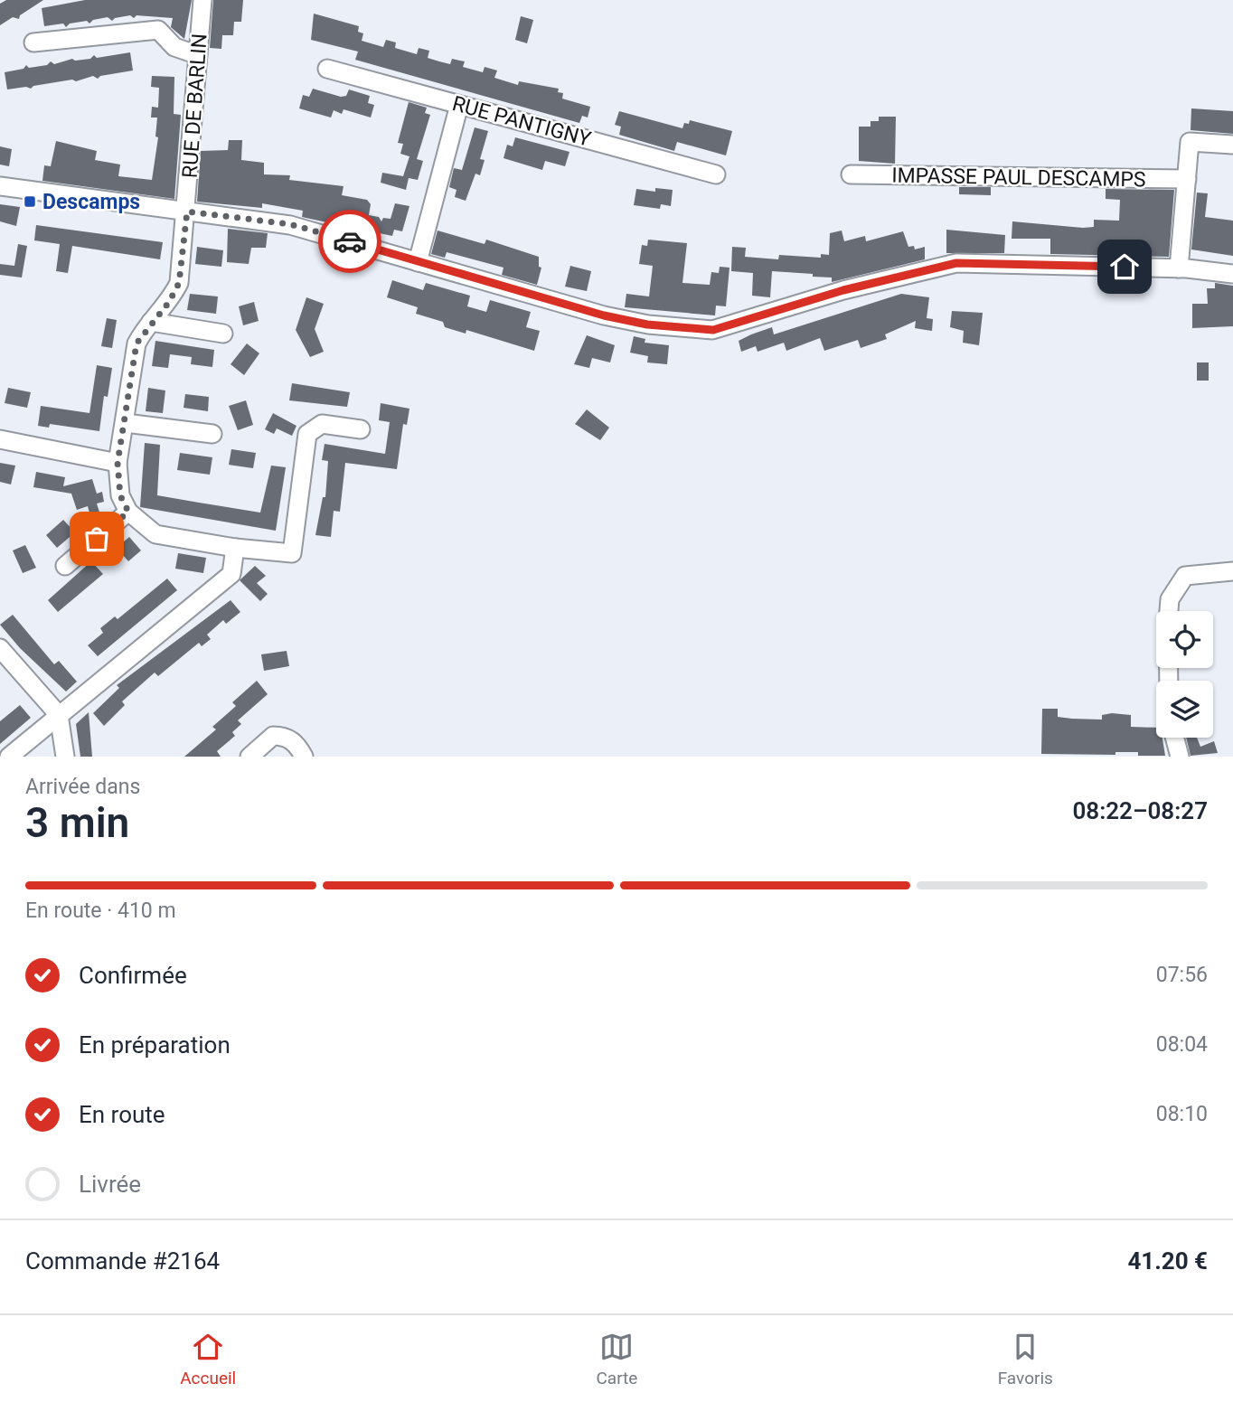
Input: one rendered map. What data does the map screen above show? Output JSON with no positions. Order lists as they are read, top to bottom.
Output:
{
  "streets": {
    "street": ["RUE DE BARLIN", "RUE PANTIGNY", "IMPASSE PAUL DESCAMPS"]
  },
  "places": {
    "transit": ["Descamps"]
  },
  "page": {
    "heading": ["3 min", "Arrivée dans", "08:22–08:27"],
    "panel": ["Commande #2164", "41.20 €"],
    "bar": "En route · 410 m",
    "list": [
      ["Confirmée", "07:56"],
      ["En préparation", "08:04"],
      ["En route", "08:10"],
      "Livrée"
    ],
    "tabs": ["Accueil", "Carte", "Favoris"]
  }
}
